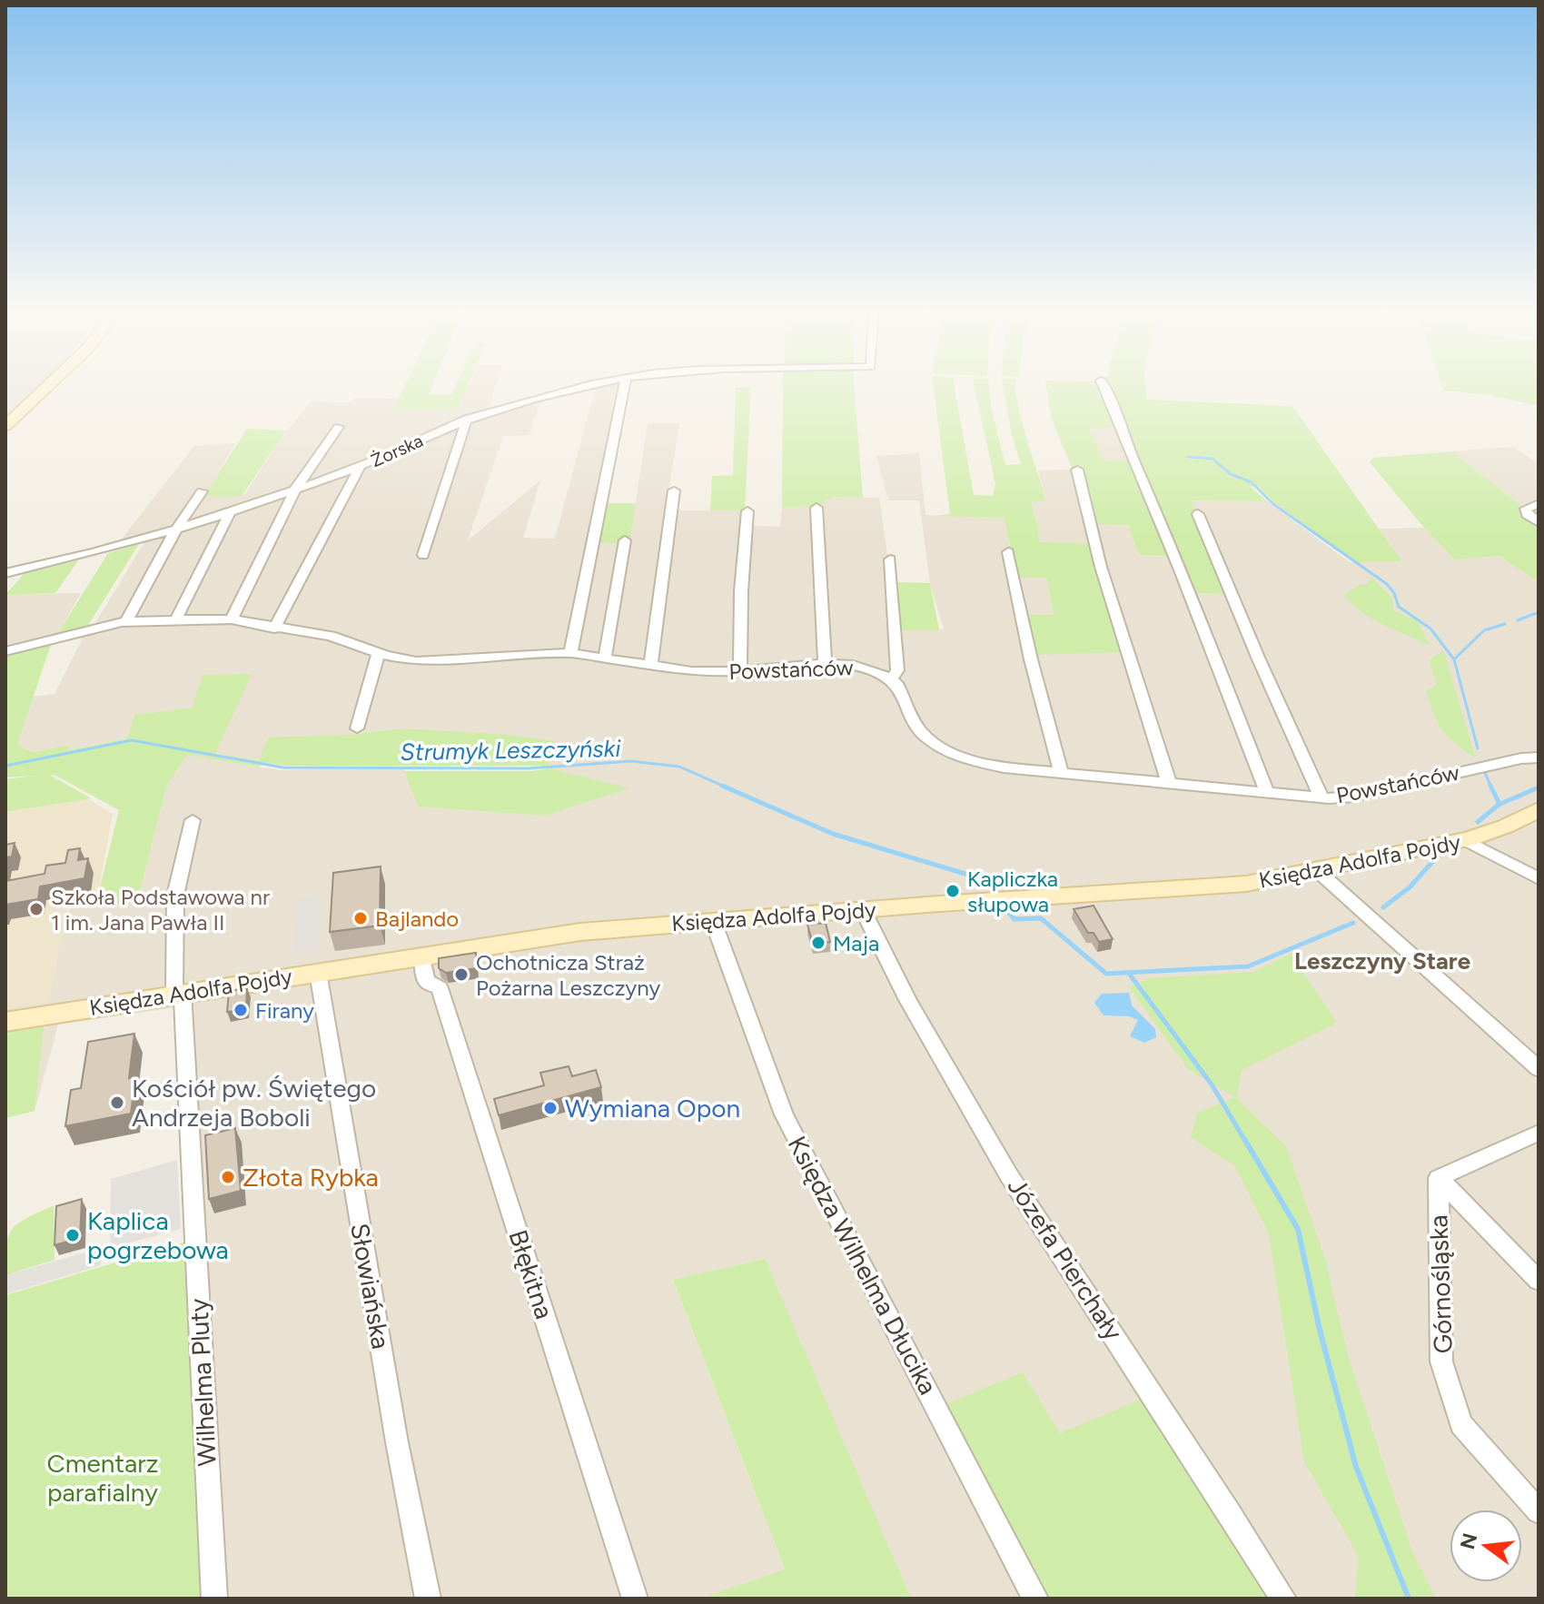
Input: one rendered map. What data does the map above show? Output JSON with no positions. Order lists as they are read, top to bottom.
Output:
{
  "streets": {
    "street": [
      "Żorska",
      "Powstańców",
      "Księdza Adolfa Pojdy",
      "Józefa Pierchały",
      "Księdza Wilhelma Dłucika",
      "Błękitna",
      "Górnośląska",
      "Słowiańska",
      "Wilhelma Pluty"
    ]
  },
  "crossings": [
    ["Księdza Adolfa Pojdy", "Józefa Pierchały"],
    ["Księdza Adolfa Pojdy", "Księdza Wilhelma Dłucika"],
    ["Księdza Adolfa Pojdy", "Błękitna"],
    ["Księdza Adolfa Pojdy", "Słowiańska"],
    ["Księdza Adolfa Pojdy", "Wilhelma Pluty"]
  ],
  "districts": ["Leszczyny Stare"],
  "water": ["Strumyk Leszczyński"],
  "parks": ["Cmentarz parafialny"],
  "places": [
    "Kapliczka słupowa",
    "Szkoła Podstawowa nr 1 im. Jana Pawła II",
    "Bajlando",
    "Maja",
    "Ochotnicza Straż Pożarna Leszczyny",
    "Firany",
    "Kościół pw. Świętego Andrzeja Boboli",
    "Wymiana Opon",
    "Złota Rybka",
    "Kaplica pogrzebowa"
  ],
  "north": "left"
}
